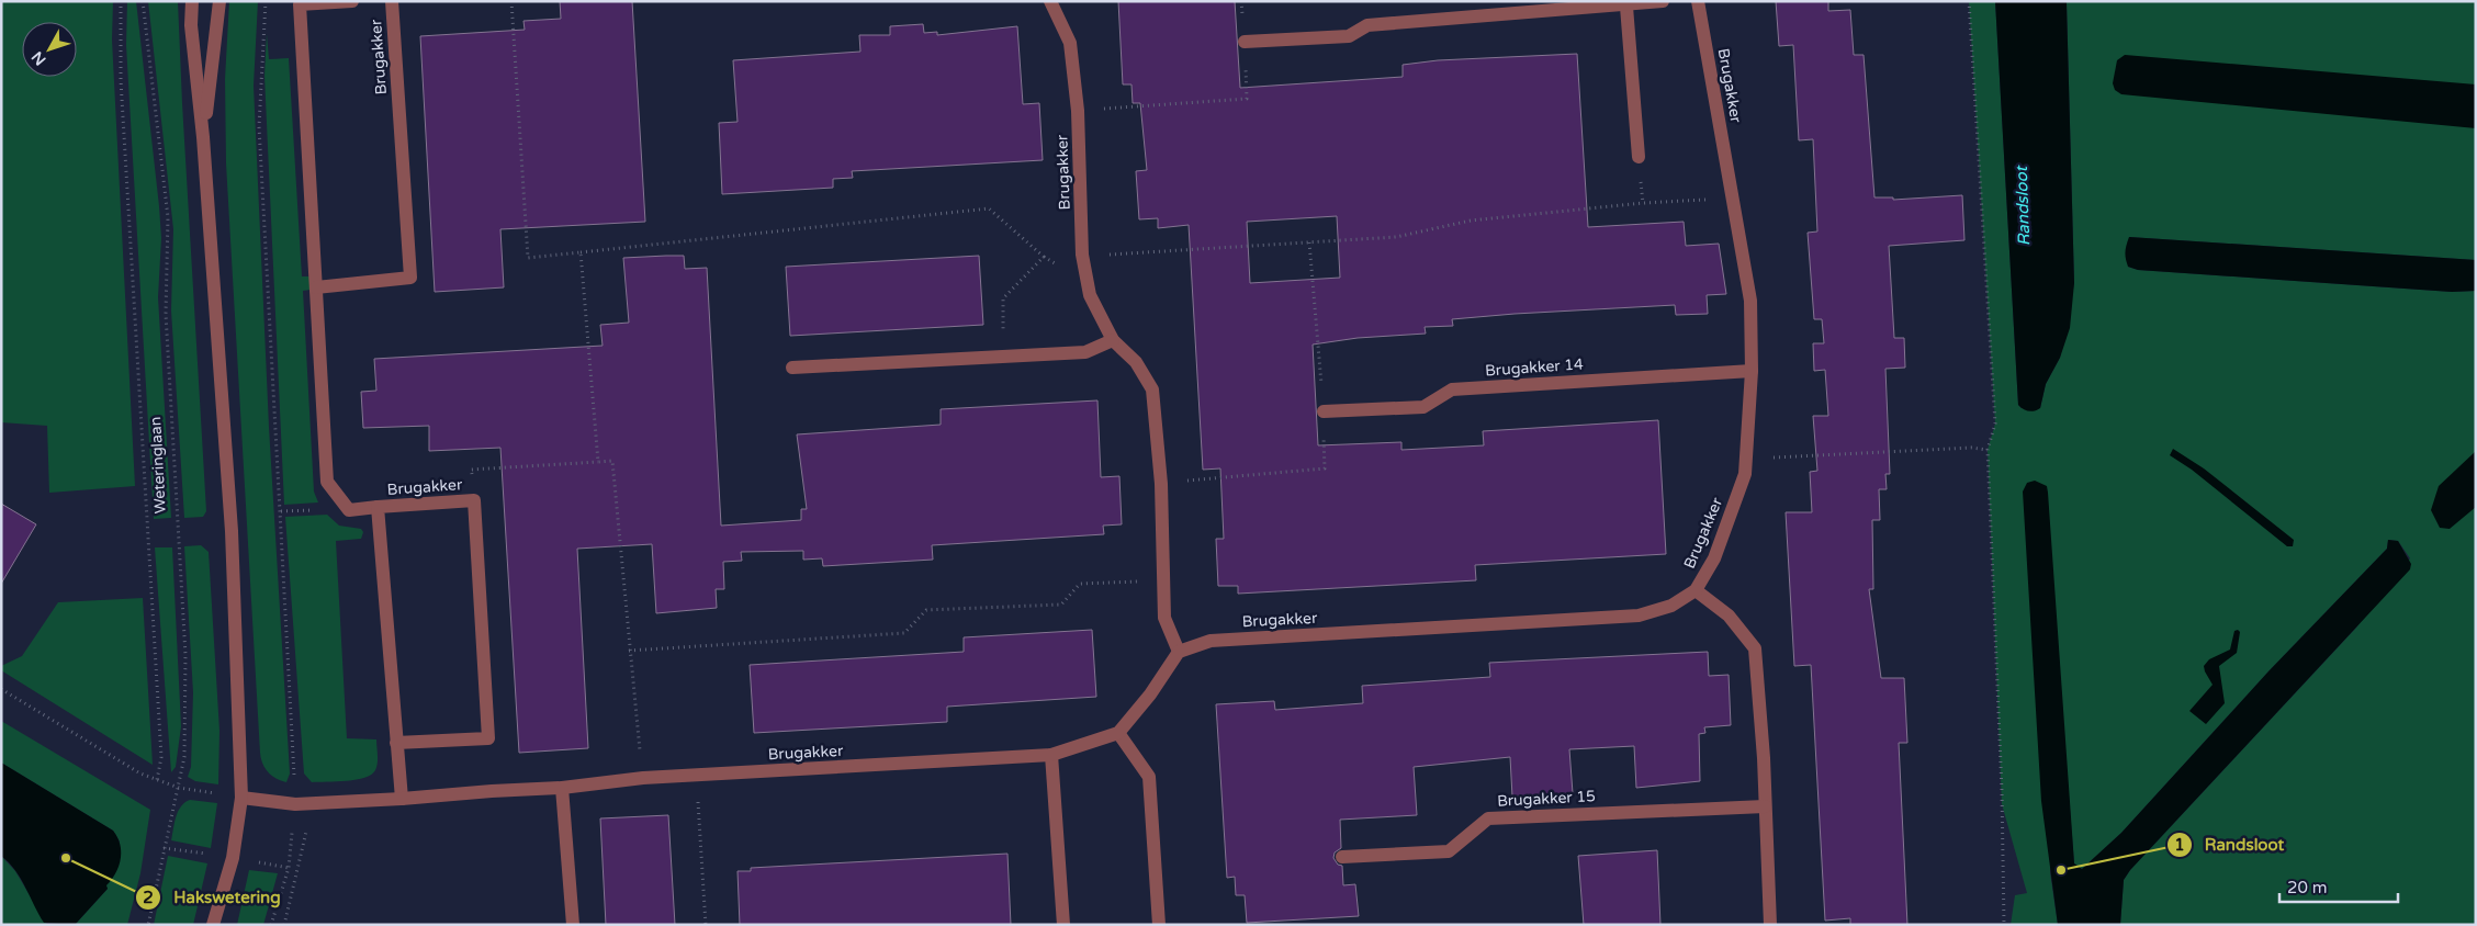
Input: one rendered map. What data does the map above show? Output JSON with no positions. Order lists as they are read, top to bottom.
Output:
{
  "streets": {
    "street": ["Brugakker", "Brugakker 14", "Brugakker 15"],
    "path": ["Weteringlaan"]
  },
  "crossings": [
    ["Brugakker", "Brugakker 14"]
  ],
  "water": ["Randsloot"],
  "places": ["Hakswetering", "Randsloot"],
  "scale_bar": "20 m",
  "north": "bottom left"
}
